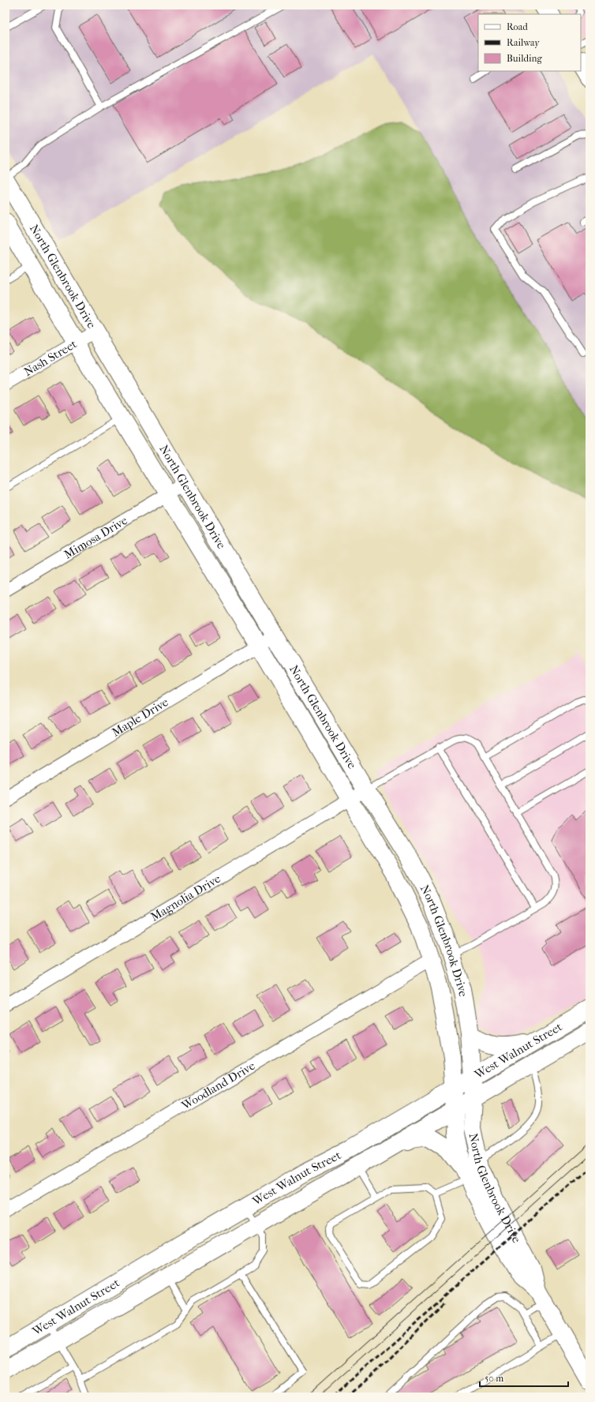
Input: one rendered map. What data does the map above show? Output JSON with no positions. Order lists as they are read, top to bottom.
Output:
{
  "streets": {
    "main road": ["North Glenbrook Drive", "West Walnut Street"],
    "street": [
      "Nash Street",
      "Mimosa Drive",
      "Maple Drive",
      "Magnolia Drive",
      "Woodland Drive"
    ]
  },
  "crossings": [
    ["North Glenbrook Drive", "Nash Street"],
    ["North Glenbrook Drive", "Mimosa Drive"],
    ["North Glenbrook Drive", "Maple Drive"],
    ["North Glenbrook Drive", "Magnolia Drive"],
    ["North Glenbrook Drive", "West Walnut Street"],
    ["North Glenbrook Drive", "Woodland Drive"]
  ],
  "legend": ["Road", "Railway", "Building"],
  "scale_bar": "50 m"
}
